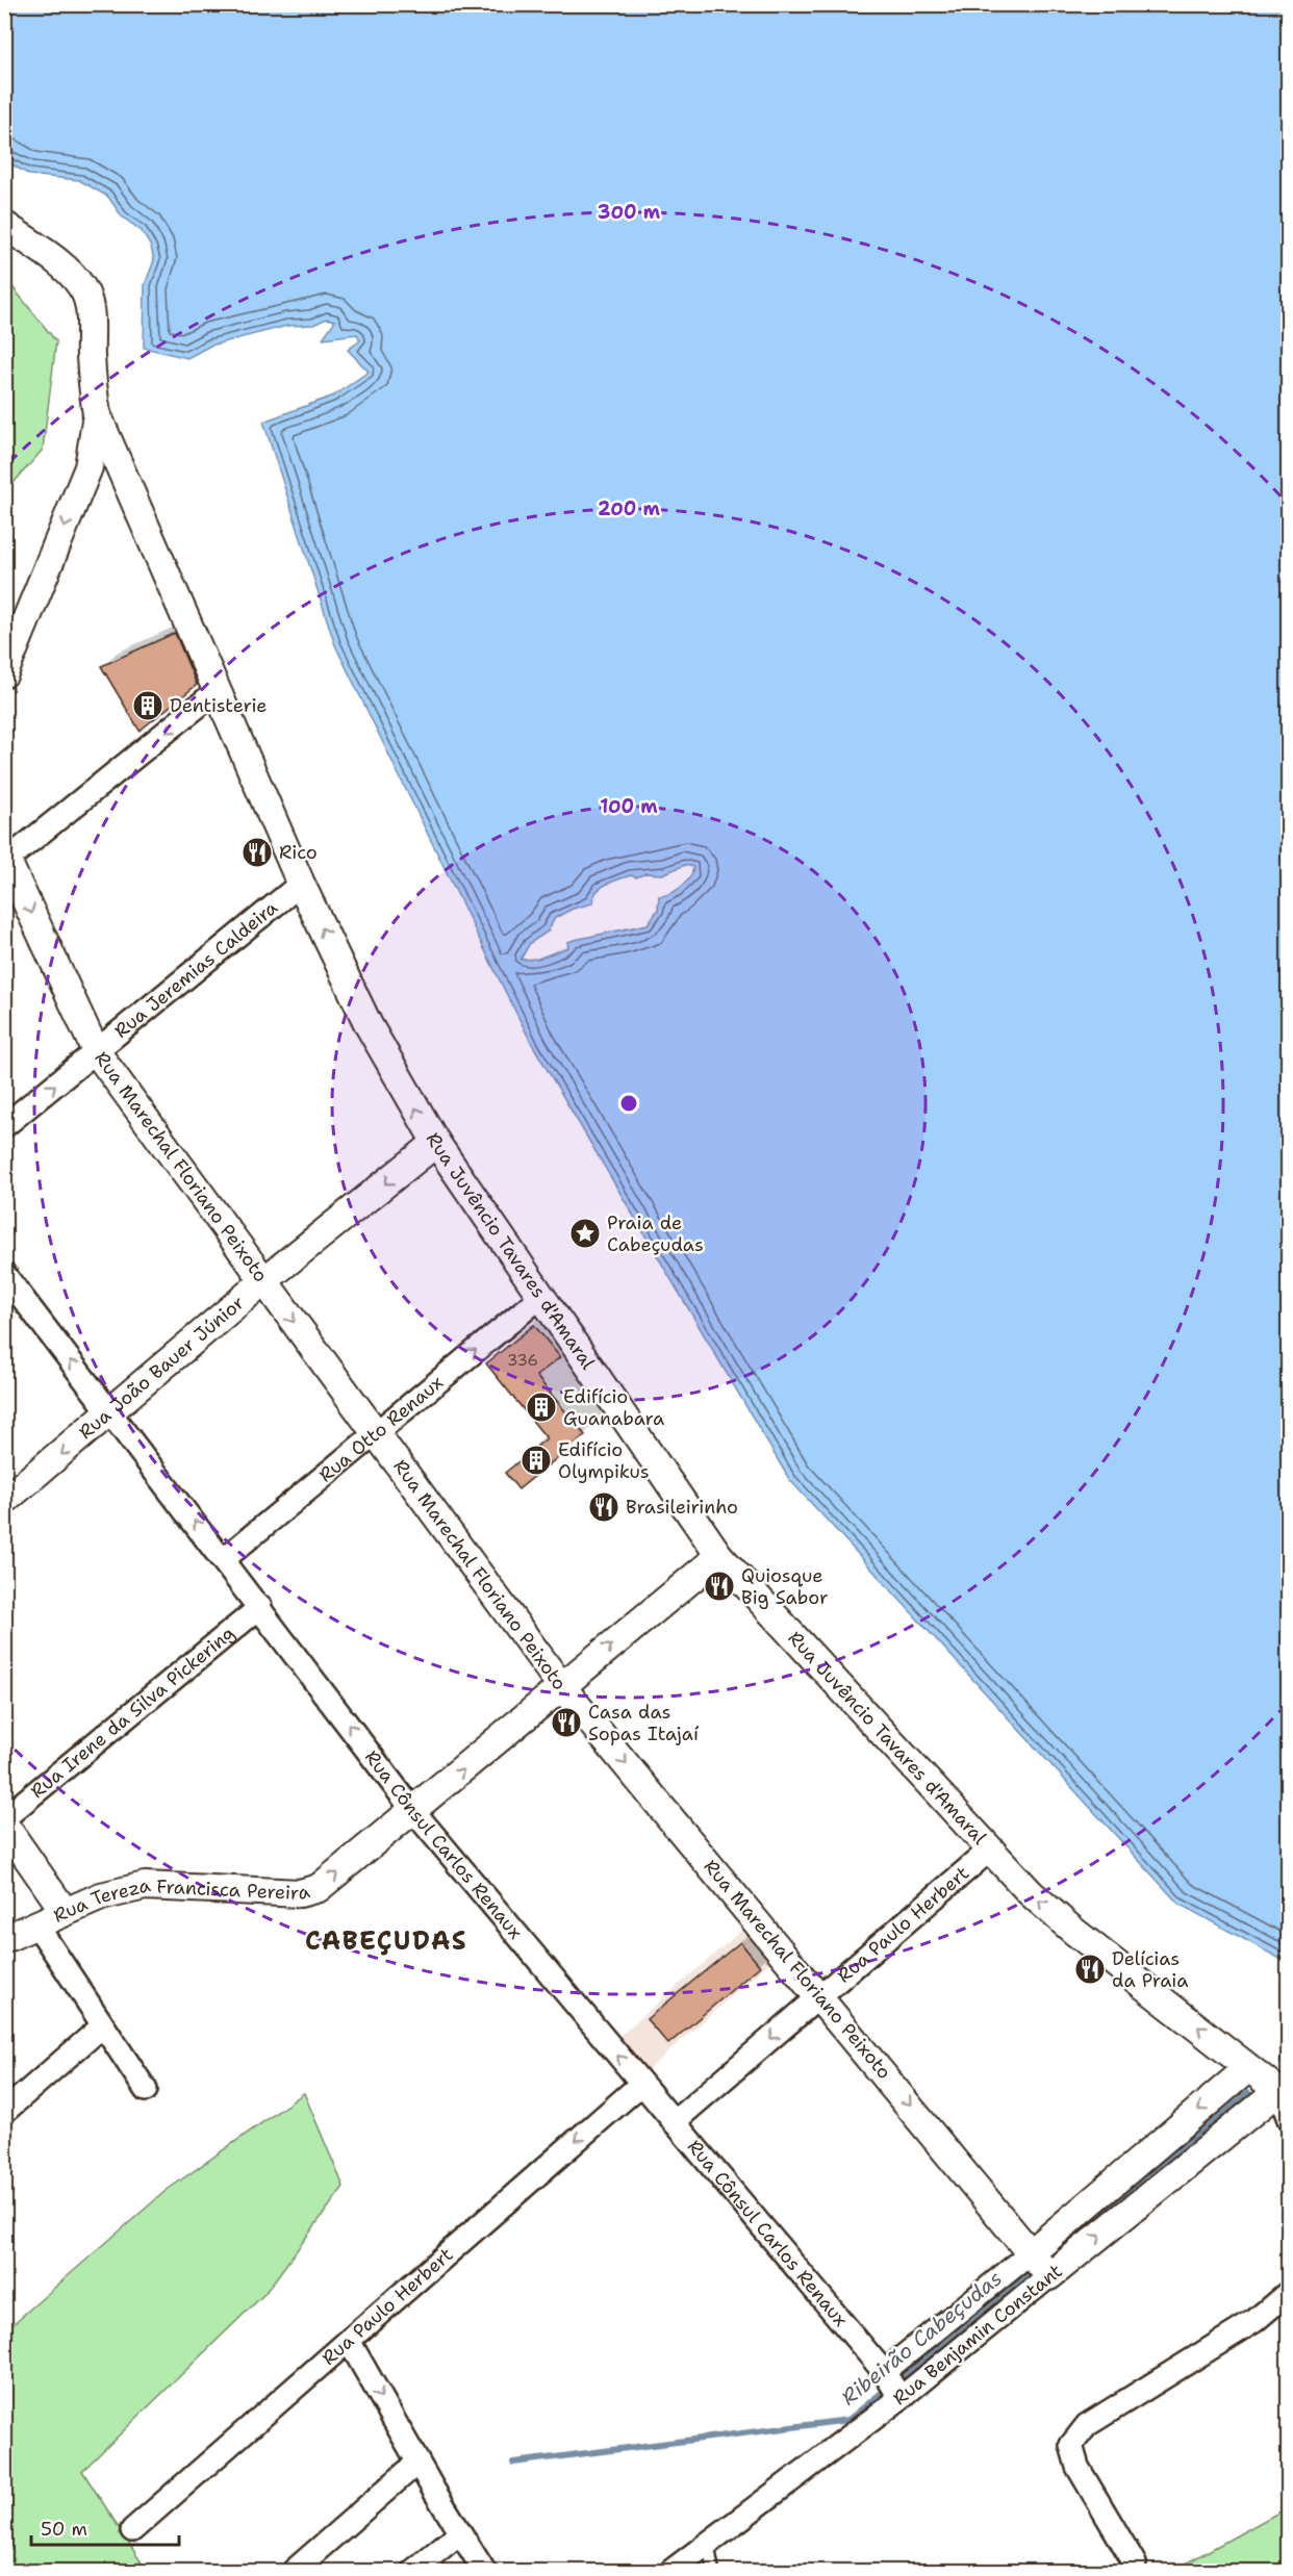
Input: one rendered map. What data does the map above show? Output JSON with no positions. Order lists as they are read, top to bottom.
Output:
{
  "streets": {
    "street": [
      "Rua Jeremias Caldeira",
      "Rua Marechal Floriano Peixoto",
      "Rua Juvêncio Tavares d'Amaral",
      "Rua João Bauer Júnior",
      "Rua Otto Renaux",
      "Rua Irene da Silva Pickering",
      "Rua Cônsul Carlos Renaux",
      "Rua Tereza Francisca Pereira",
      "Rua Paulo Herbert",
      "Rua Benjamin Constant"
    ]
  },
  "crossings": [
    ["Rua Jeremias Caldeira", "Rua Marechal Floriano Peixoto"],
    ["Rua Jeremias Caldeira", "Rua Juvêncio Tavares d'Amaral"],
    ["Rua Marechal Floriano Peixoto", "Rua João Bauer Júnior"],
    ["Rua Marechal Floriano Peixoto", "Rua Otto Renaux"],
    ["Rua Marechal Floriano Peixoto", "Rua Tereza Francisca Pereira"],
    ["Rua Marechal Floriano Peixoto", "Rua Paulo Herbert"],
    ["Rua Marechal Floriano Peixoto", "Rua Benjamin Constant"],
    ["Rua Juvêncio Tavares d'Amaral", "Rua João Bauer Júnior"],
    ["Rua Juvêncio Tavares d'Amaral", "Rua Otto Renaux"],
    ["Rua Juvêncio Tavares d'Amaral", "Rua Tereza Francisca Pereira"],
    ["Rua Juvêncio Tavares d'Amaral", "Rua Paulo Herbert"],
    ["Rua Juvêncio Tavares d'Amaral", "Rua Benjamin Constant"],
    ["Rua João Bauer Júnior", "Rua Cônsul Carlos Renaux"],
    ["Rua Otto Renaux", "Rua Cônsul Carlos Renaux"],
    ["Rua Irene da Silva Pickering", "Rua Cônsul Carlos Renaux"],
    ["Rua Cônsul Carlos Renaux", "Rua Tereza Francisca Pereira"],
    ["Rua Cônsul Carlos Renaux", "Rua Paulo Herbert"],
    ["Rua Cônsul Carlos Renaux", "Rua Benjamin Constant"]
  ],
  "one_way": [
    "Rua Marechal Floriano Peixoto",
    "Rua João Bauer Júnior",
    "Rua Otto Renaux",
    "Rua Cônsul Carlos Renaux",
    "Rua Tereza Francisca Pereira",
    "Rua Paulo Herbert"
  ],
  "districts": ["CABEÇUDAS"],
  "water": ["Ribeirão Cabeçudas"],
  "places": {
    "building": ["Dentisterie", "Edifício Guanabara", "Edifício Olympikus"],
    "restaurant": [
      "Rico",
      "Brasileirinho",
      "Quiosque Big Sabor",
      "Casa das Sopas Itajaí",
      "Delícias da Praia"
    ],
    "place": ["Praia de Cabeçudas"]
  },
  "house_numbers": ["336"],
  "scale_bar": "50 m",
  "rings": ["300 m", "200 m", "100 m"]
}
